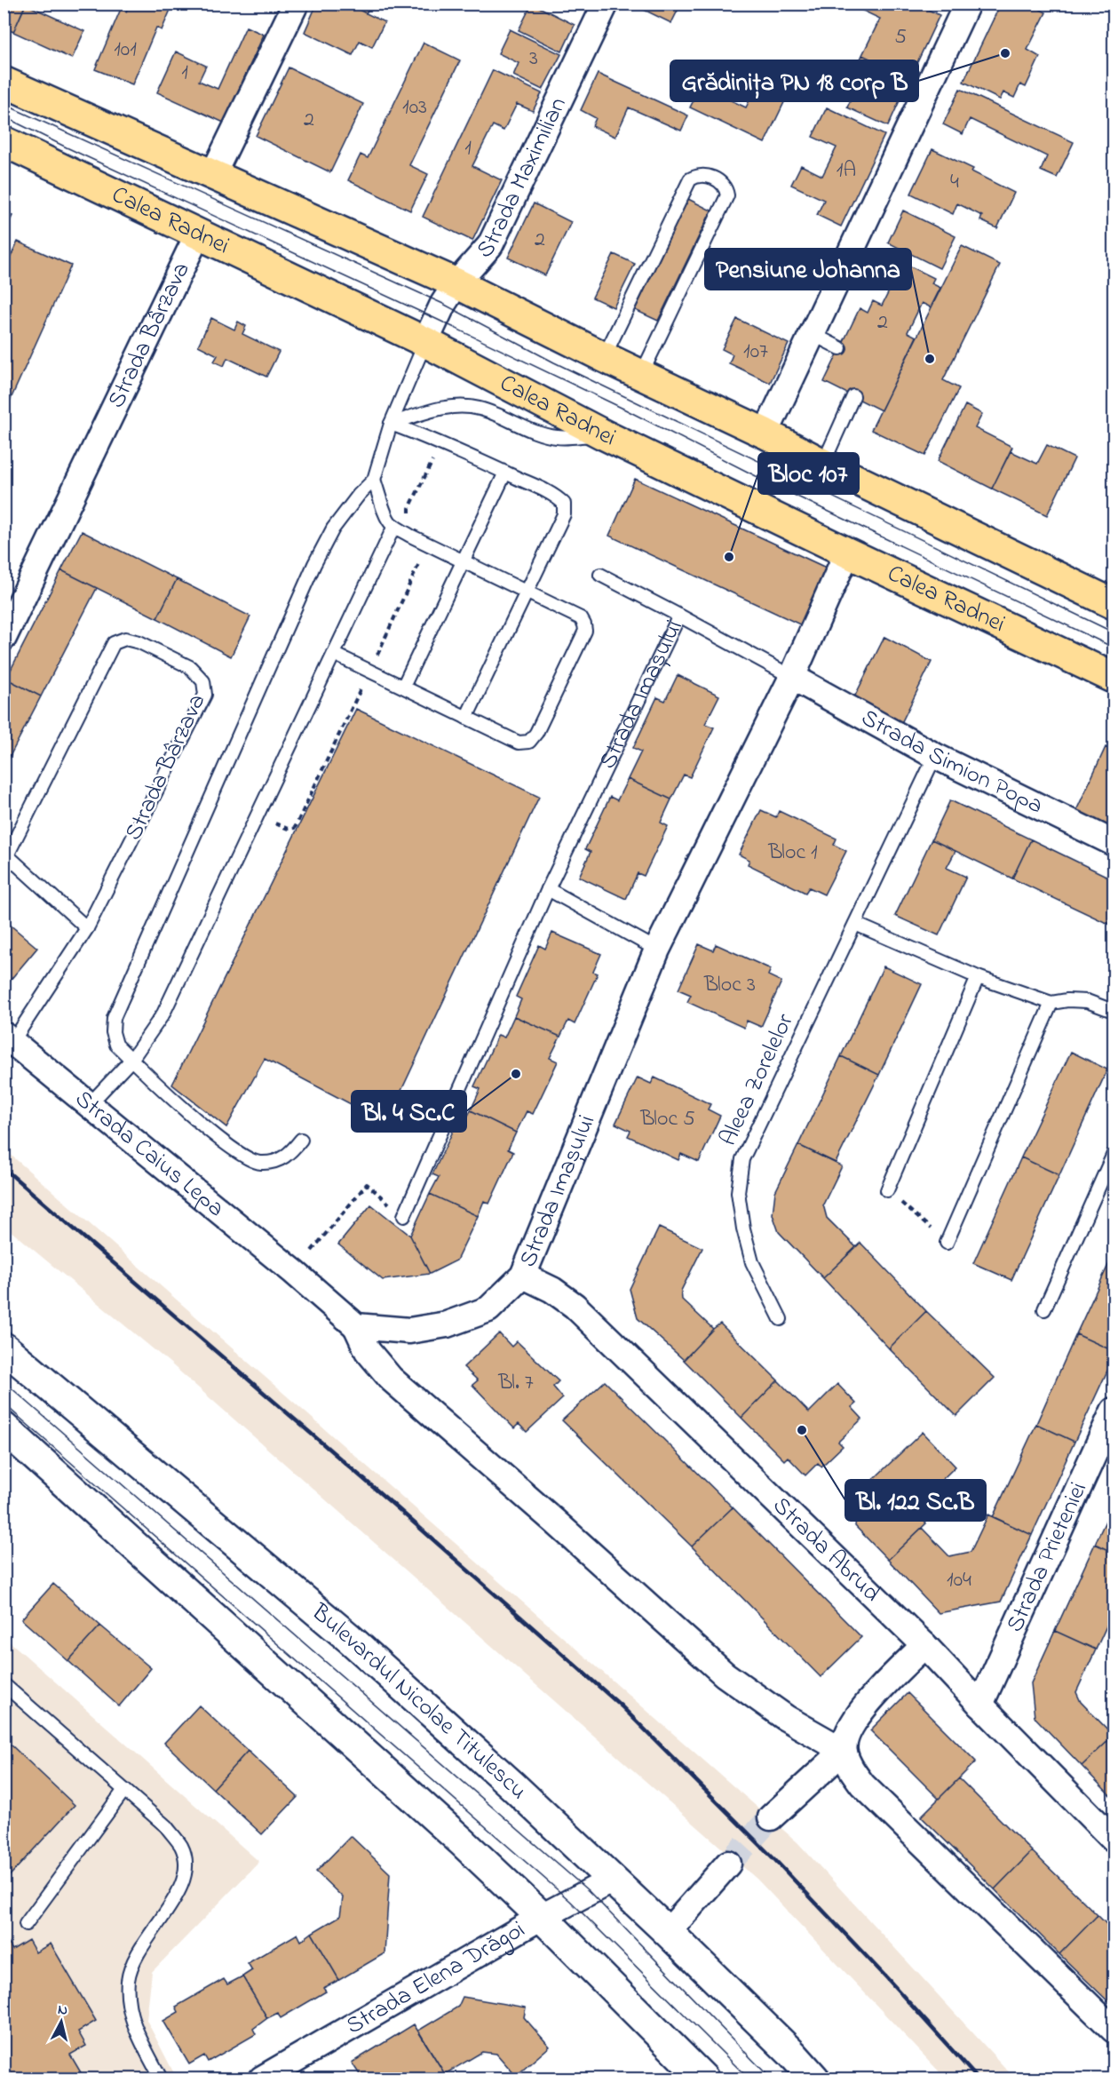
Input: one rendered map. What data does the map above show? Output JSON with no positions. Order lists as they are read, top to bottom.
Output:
{
  "streets": {
    "main road": ["Calea Radnei", "Bulevardul Nicolae Titulescu"],
    "street": [
      "Strada Maximilian",
      "Strada Bârzava",
      "Strada Imașului",
      "Strada Simion Popa",
      "Strada Caius Lepa",
      "Strada Abrud",
      "Strada Prieteniei",
      "Strada Elena Drăgoi"
    ],
    "lane": ["Aleea Zorelelor"]
  },
  "crossings": [
    ["Strada Maximilian", "Calea Radnei"],
    ["Calea Radnei", "Strada Bârzava"],
    ["Calea Radnei", "Strada Imașului"],
    ["Strada Bârzava", "Strada Caius Lepa"],
    ["Strada Imașului", "Strada Simion Popa"],
    ["Strada Imașului", "Strada Abrud"],
    ["Strada Simion Popa", "Aleea Zorelelor"],
    ["Strada Abrud", "Strada Prieteniei"],
    ["Bulevardul Nicolae Titulescu", "Strada Elena Drăgoi"]
  ],
  "places": [
    "Grădinița PN 18 corp B",
    "Pensiune Johanna",
    "Bloc 107",
    "Bl. 4 Sc.C",
    "Bl. 122 Sc.B"
  ],
  "house_numbers": [
    "5",
    "101",
    "3",
    "1",
    "103",
    "2",
    "1",
    "1A",
    "4",
    "2",
    "2",
    "107",
    "Bloc 1",
    "Bloc 3",
    "Bloc 5",
    "Bl. 7",
    "104"
  ],
  "north": "top"
}
